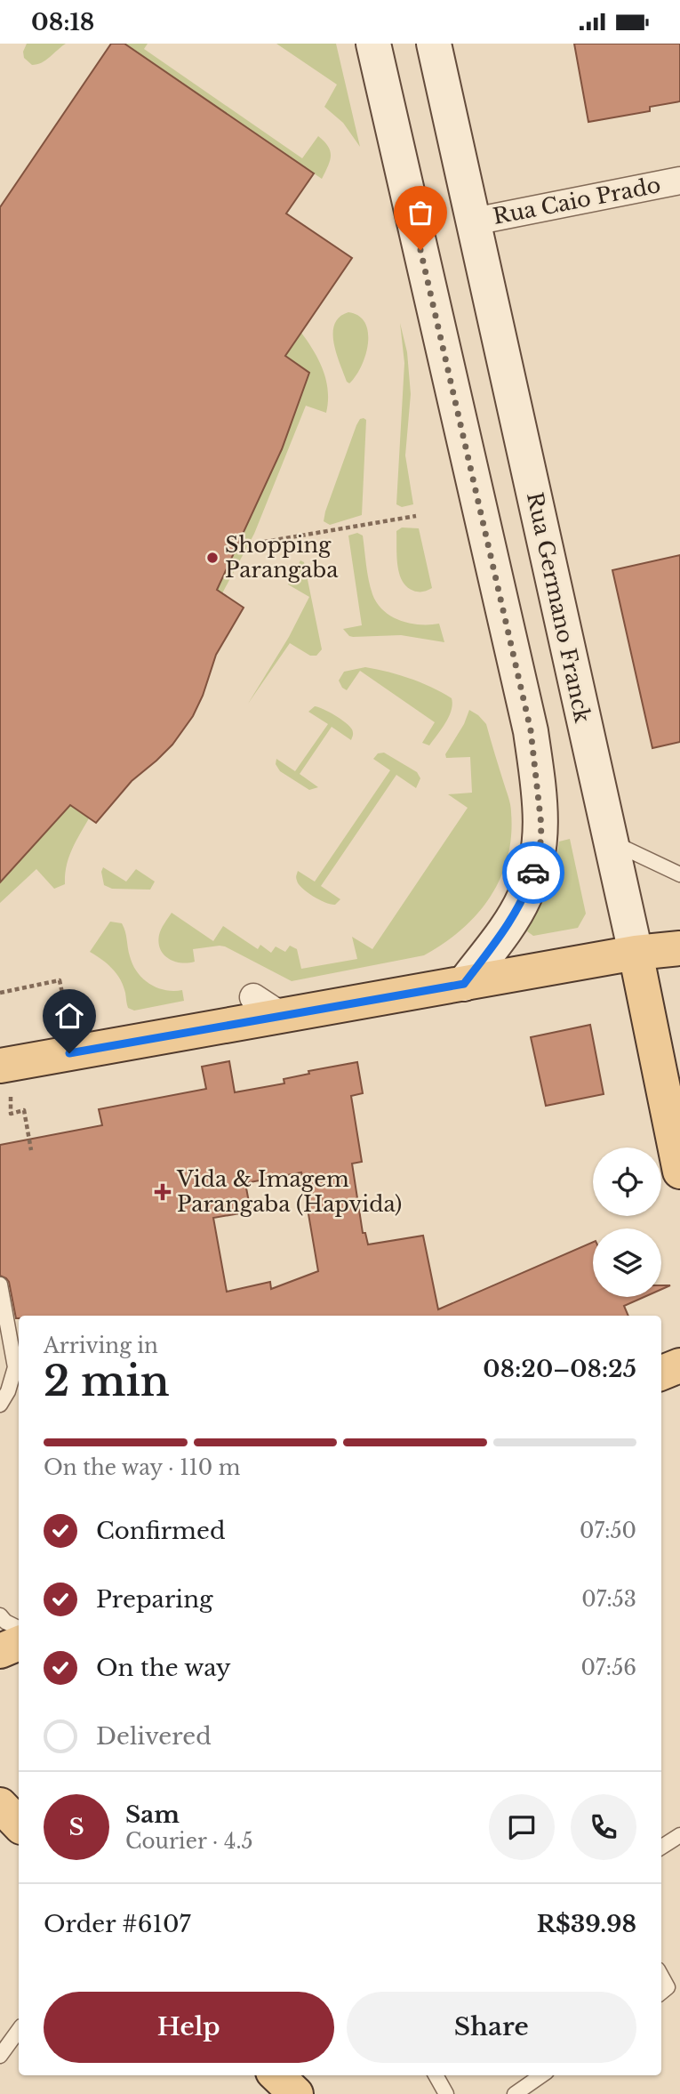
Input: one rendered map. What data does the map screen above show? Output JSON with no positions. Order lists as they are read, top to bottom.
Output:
{
  "streets": {
    "main road": ["Rua Germano Franck"],
    "street": ["Rua Caio Prado"]
  },
  "crossings": [
    ["Rua Caio Prado", "Rua Germano Franck"]
  ],
  "places": {
    "other": ["Shopping Parangaba"],
    "health": ["Vida & Imagem Parangaba (Hapvida)"]
  },
  "page": {
    "status": "08:18",
    "heading": ["2 min", "Arriving in", "08:20–08:25"],
    "panel": [
      "Sam",
      "Courier · 4.5",
      "Order #6107",
      "R$39.98"
    ],
    "bar": "On the way · 110 m",
    "list": [
      ["Confirmed", "07:50"],
      ["Preparing", "07:53"],
      ["On the way", "07:56"],
      "Delivered"
    ],
    "round": "S",
    "buttons": ["Help", "Share"]
  }
}
